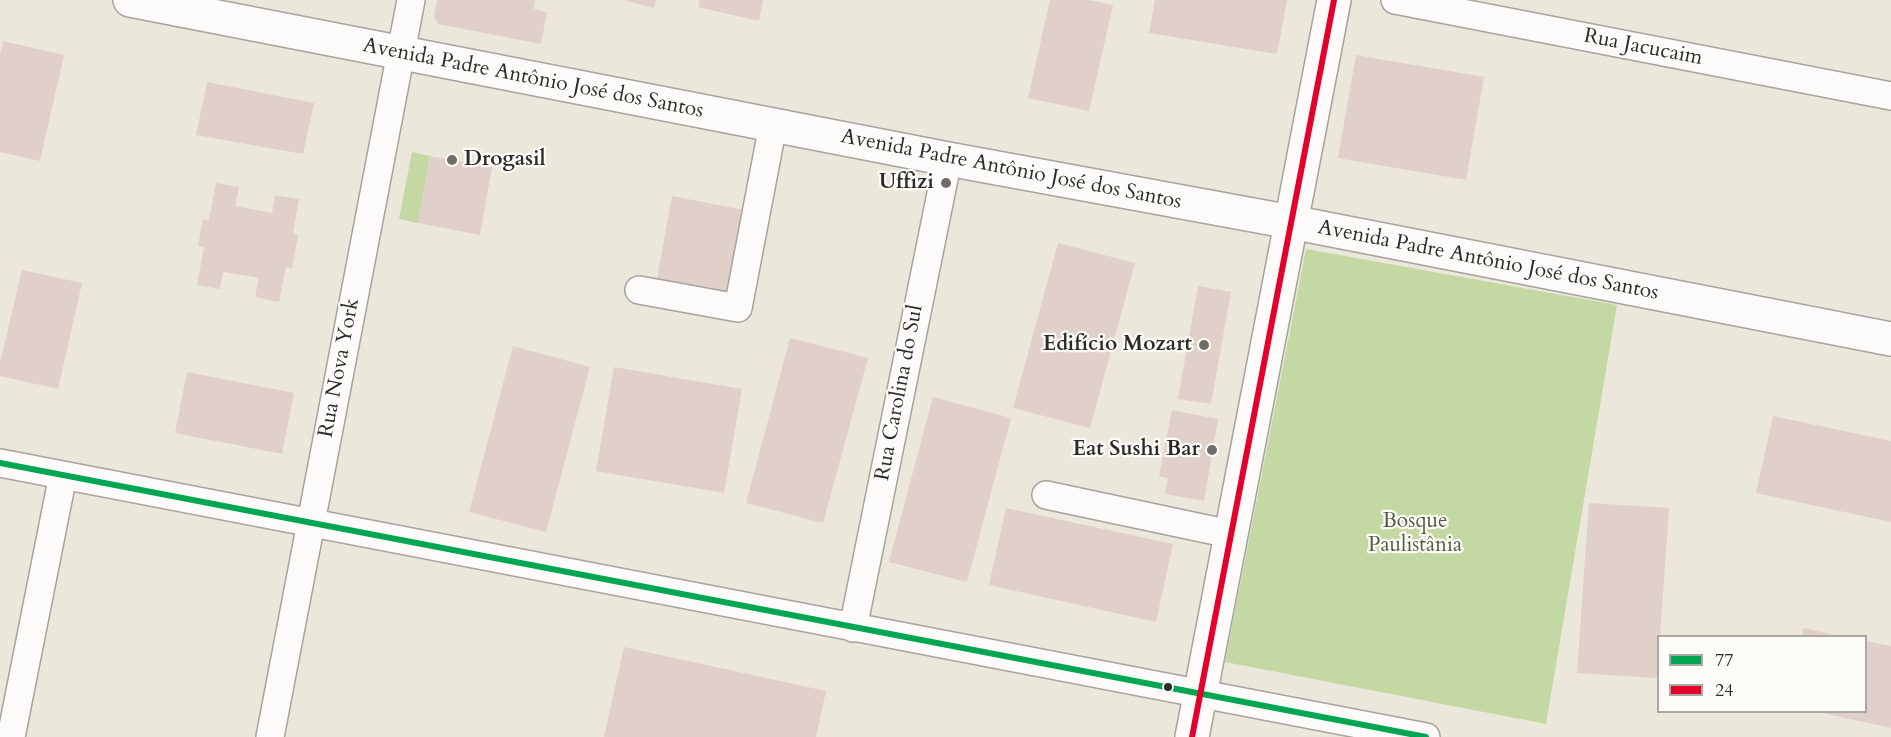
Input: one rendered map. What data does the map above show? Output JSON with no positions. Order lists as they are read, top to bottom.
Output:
{
  "streets": {
    "street": [
      "Rua Jacucaim",
      "Avenida Padre Antônio José dos Santos",
      "Rua Nova York",
      "Rua Carolina do Sul"
    ]
  },
  "crossings": [
    ["Avenida Padre Antônio José dos Santos", "Rua Nova York"],
    ["Avenida Padre Antônio José dos Santos", "Rua Carolina do Sul"]
  ],
  "parks": ["Bosque Paulistânia"],
  "places": [
    "Drogasil",
    "Uffizi",
    "Edifício Mozart",
    "Eat Sushi Bar"
  ],
  "lines": ["transit line 24", "transit line 77"],
  "legend": ["77", "24"]
}
